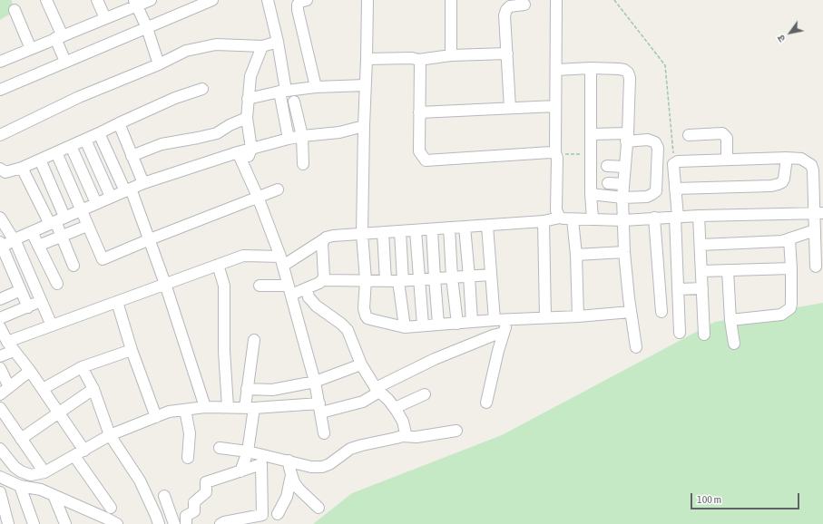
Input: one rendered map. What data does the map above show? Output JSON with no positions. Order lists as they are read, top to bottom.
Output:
{
  "scale_bar": "100 m",
  "north": "bottom left"
}
